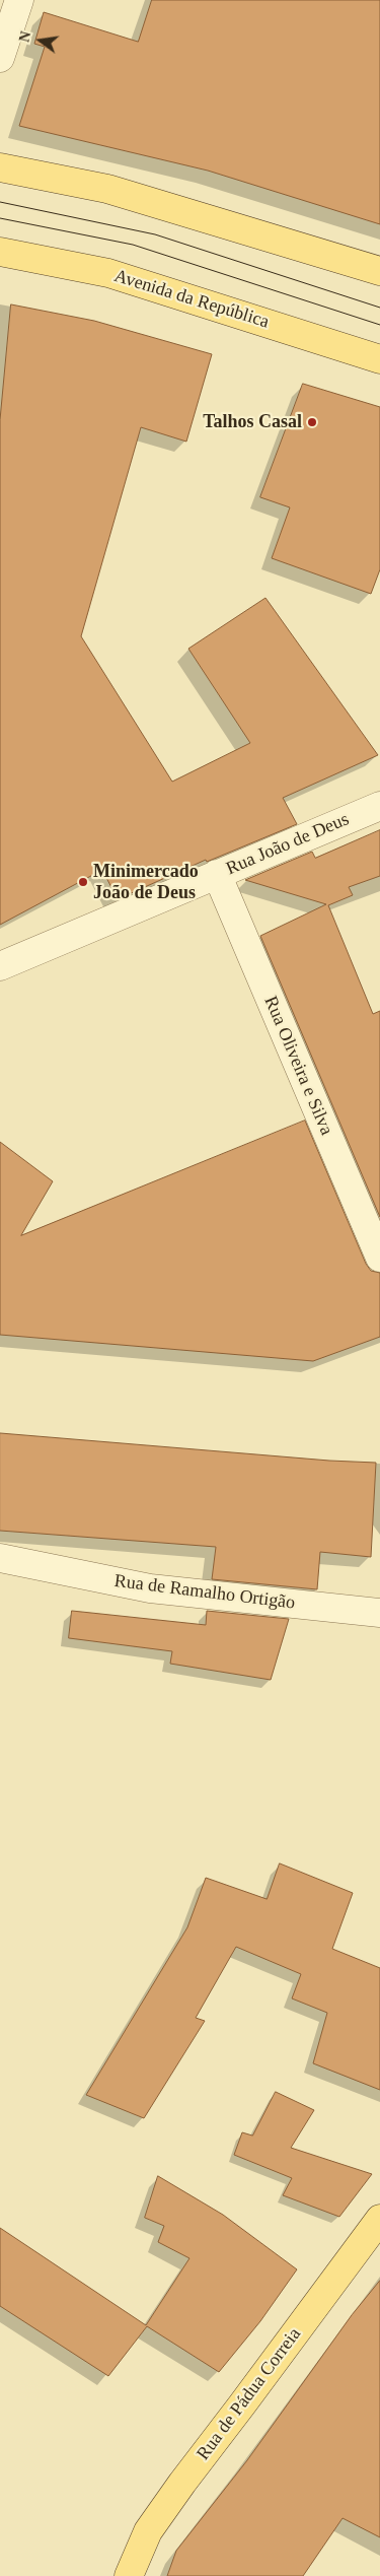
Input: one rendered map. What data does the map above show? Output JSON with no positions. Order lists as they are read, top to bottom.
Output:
{
  "streets": {
    "main road": ["Avenida da República", "Rua de Pádua Correia"],
    "street": ["Rua João de Deus", "Rua Oliveira e Silva", "Rua de Ramalho Ortigão"]
  },
  "crossings": [
    ["Rua João de Deus", "Rua Oliveira e Silva"]
  ],
  "places": ["Talhos Casal", "Minimercado João de Deus"],
  "north": "left"
}
